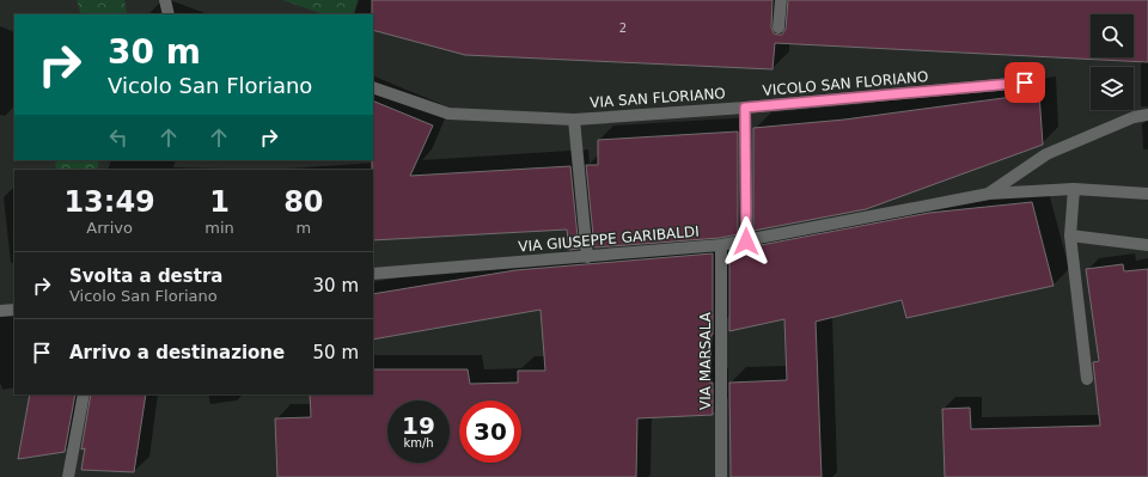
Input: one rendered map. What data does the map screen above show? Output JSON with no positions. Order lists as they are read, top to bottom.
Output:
{
  "streets": {
    "street": [
      "VICOLO SAN FLORIANO",
      "VIA SAN FLORIANO",
      "VIA GIUSEPPE GARIBALDI",
      "VIA MARSALA"
    ]
  },
  "crossings": [
    ["VICOLO SAN FLORIANO", "VIA SAN FLORIANO"],
    ["VICOLO SAN FLORIANO", "VIA GIUSEPPE GARIBALDI"],
    ["VIA GIUSEPPE GARIBALDI", "VIA MARSALA"]
  ],
  "house_numbers": ["2"],
  "page": {
    "turn": ["30 m", "Vicolo San Floriano"],
    "eta": [
      "13:49",
      "Arrivo",
      "1",
      "min",
      "80",
      "m"
    ],
    "list": [
      {
        "name": "Svolta a destra",
        "note": "Vicolo San Floriano",
        "value": "30 m"
      },
      {
        "name": "Arrivo a destinazione",
        "value": "50 m"
      }
    ],
    "speed": "19 km/h",
    "limit": "30"
  }
}
